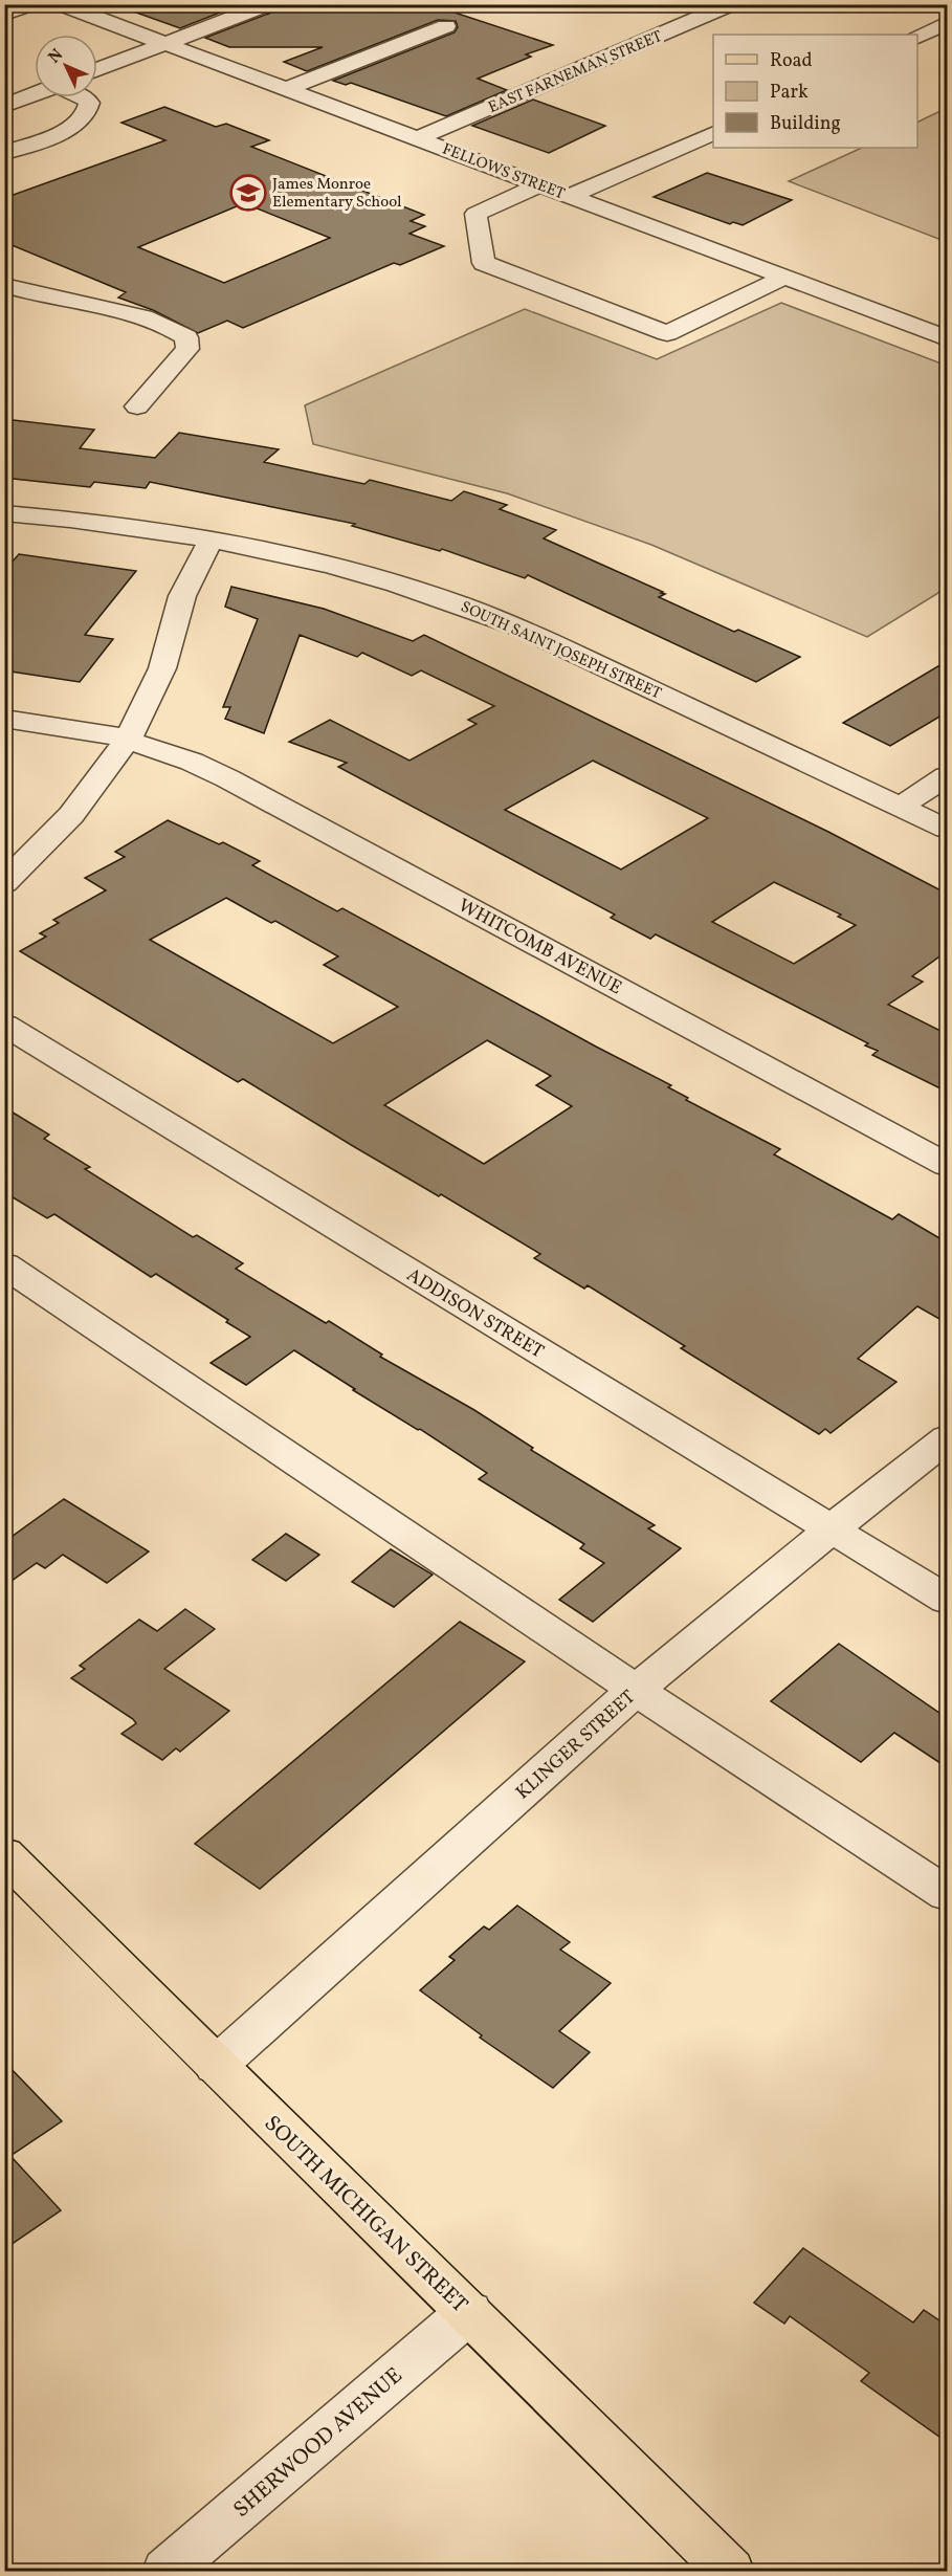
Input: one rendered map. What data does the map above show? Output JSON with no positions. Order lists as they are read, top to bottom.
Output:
{
  "streets": {
    "main road": ["SOUTH MICHIGAN STREET"],
    "street": [
      "EAST FARNEMAN STREET",
      "FELLOWS STREET",
      "SOUTH SAINT JOSEPH STREET",
      "WHITCOMB AVENUE",
      "ADDISON STREET",
      "KLINGER STREET",
      "SHERWOOD AVENUE"
    ]
  },
  "crossings": [
    ["EAST FARNEMAN STREET", "FELLOWS STREET"],
    ["ADDISON STREET", "KLINGER STREET"],
    ["KLINGER STREET", "SOUTH MICHIGAN STREET"],
    ["SOUTH MICHIGAN STREET", "SHERWOOD AVENUE"]
  ],
  "places": {
    "school or university": ["James Monroe Elementary School"]
  },
  "legend": ["Road", "Park", "Building"],
  "north": "top left"
}
